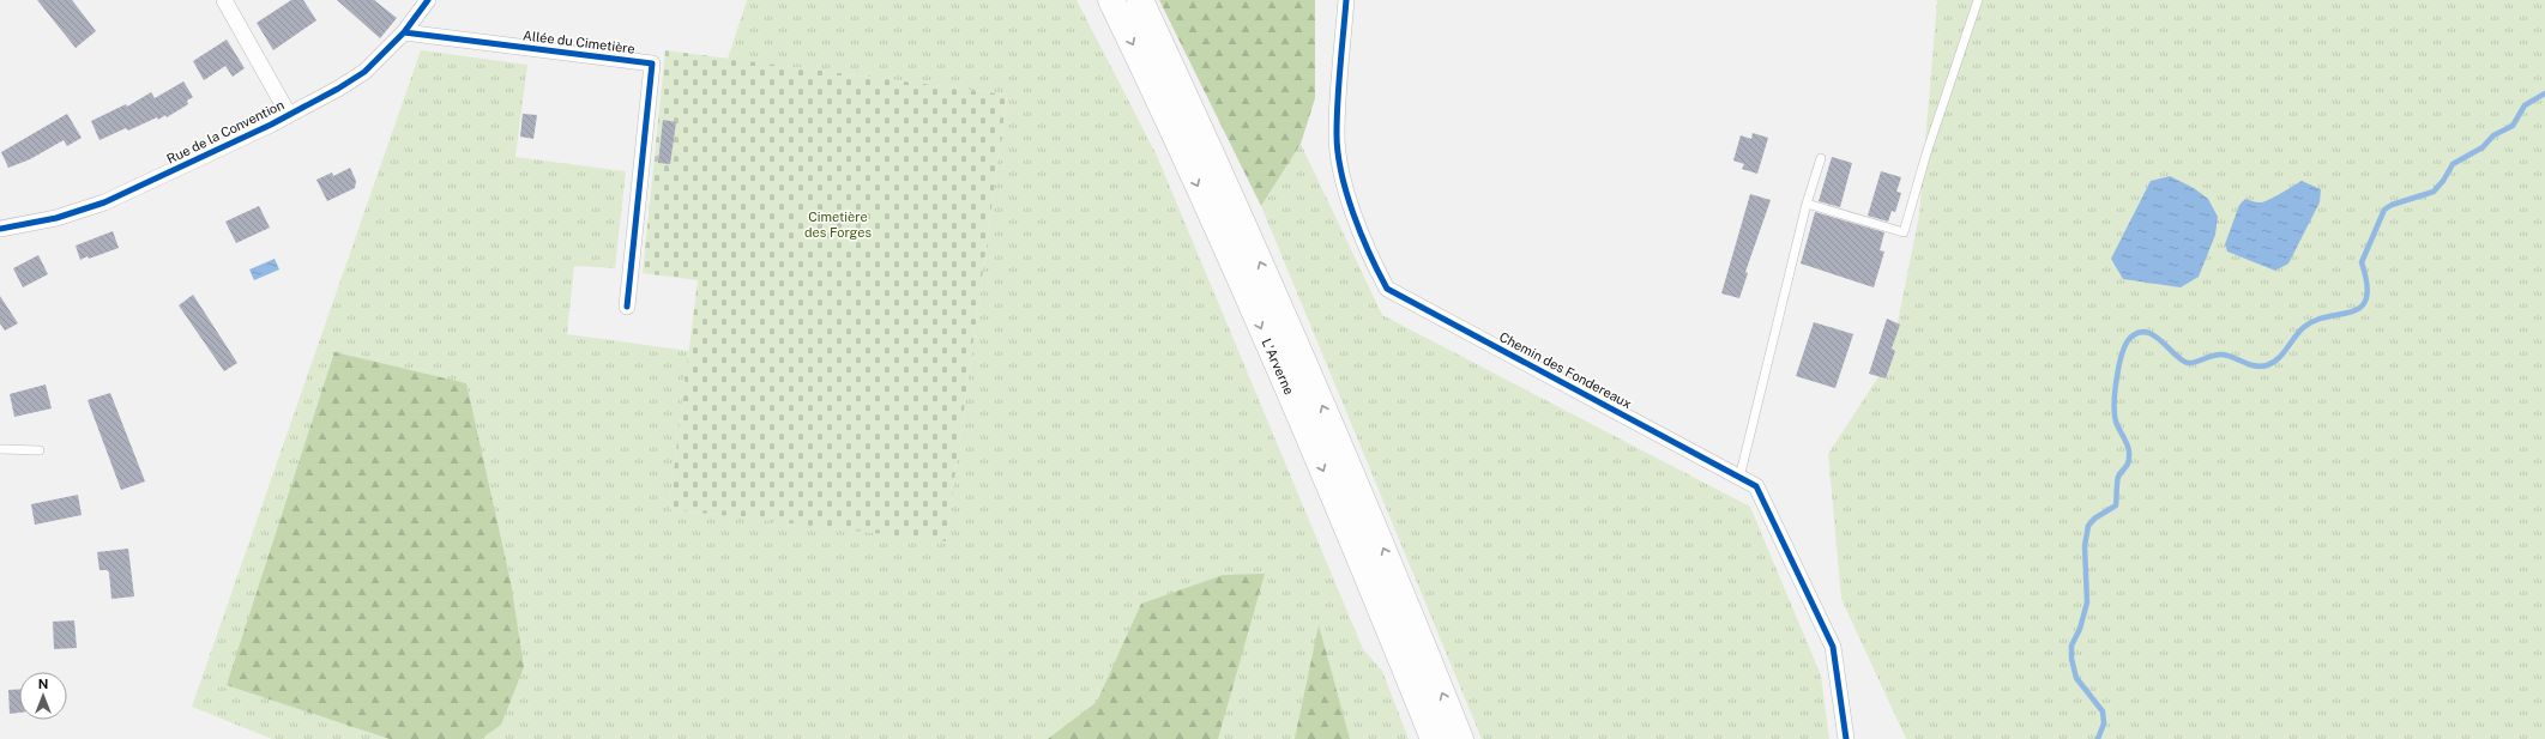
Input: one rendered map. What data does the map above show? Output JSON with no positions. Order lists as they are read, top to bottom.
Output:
{
  "streets": {
    "highway": ["L'Arverne"],
    "street": ["Allée du Cimetière", "Rue de la Convention", "Chemin des Fondereaux"]
  },
  "crossings": [
    ["Allée du Cimetière", "Rue de la Convention"]
  ],
  "parks": ["Cimetière des Forges"],
  "north": "top"
}
